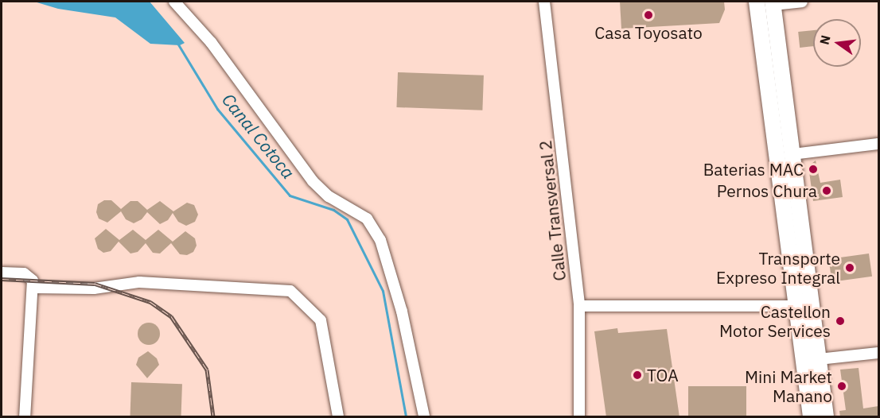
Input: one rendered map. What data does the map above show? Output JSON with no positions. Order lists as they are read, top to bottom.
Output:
{
  "streets": {
    "street": ["Calle Transversal 2"]
  },
  "water": ["Canal Cotoca"],
  "places": [
    "Casa Toyosato",
    "Baterias MAC",
    "Pernos Chura",
    "Transporte Expreso Integral",
    "Castellon Motor Services",
    "TOA",
    "Mini Market Manano"
  ],
  "north": "left"
}
